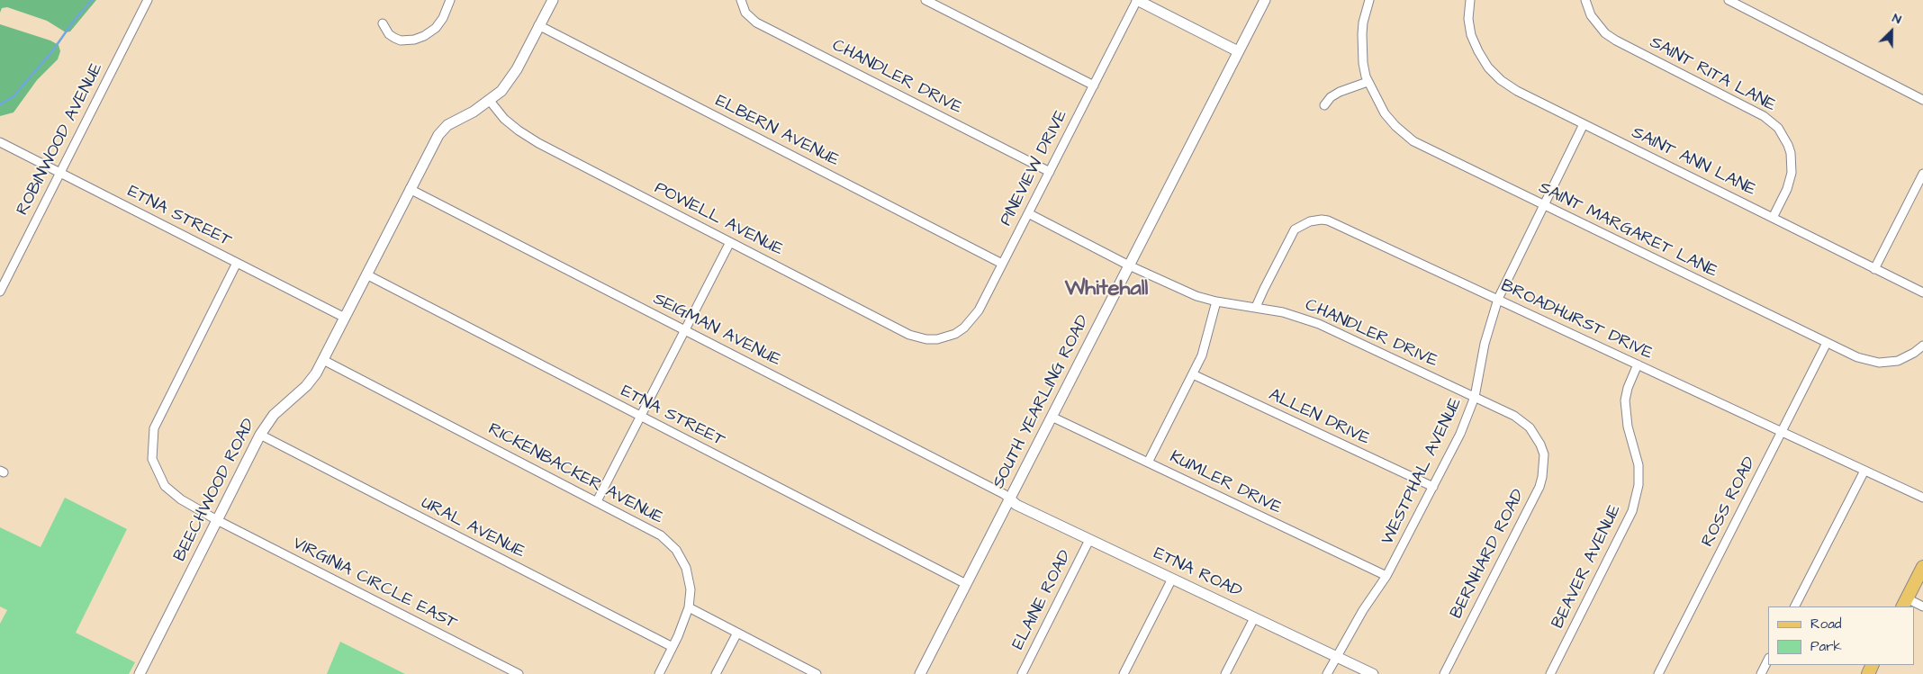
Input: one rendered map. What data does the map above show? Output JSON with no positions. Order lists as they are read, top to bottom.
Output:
{
  "streets": {
    "street": [
      "SAINT RITA LANE",
      "CHANDLER DRIVE",
      "ELBERN AVENUE",
      "ROBINWOOD AVENUE",
      "SAINT ANN LANE",
      "PINEVIEW DRIVE",
      "ETNA STREET",
      "POWELL AVENUE",
      "SAINT MARGARET LANE",
      "BROADHURST DRIVE",
      "SEIGMAN AVENUE",
      "SOUTH YEARLING ROAD",
      "ALLEN DRIVE",
      "WESTPHAL AVENUE",
      "RICKENBACKER AVENUE",
      "KUMLER DRIVE",
      "BEECHWOOD ROAD",
      "ROSS ROAD",
      "URAL AVENUE",
      "BERNHARD ROAD",
      "BEAVER AVENUE",
      "ETNA ROAD",
      "VIRGINIA CIRCLE EAST",
      "ELAINE ROAD"
    ]
  },
  "crossings": [
    ["SAINT RITA LANE", "SAINT ANN LANE"],
    ["CHANDLER DRIVE", "PINEVIEW DRIVE"],
    ["CHANDLER DRIVE", "BROADHURST DRIVE"],
    ["CHANDLER DRIVE", "SOUTH YEARLING ROAD"],
    ["CHANDLER DRIVE", "WESTPHAL AVENUE"],
    ["CHANDLER DRIVE", "BERNHARD ROAD"],
    ["ELBERN AVENUE", "PINEVIEW DRIVE"],
    ["ELBERN AVENUE", "BEECHWOOD ROAD"],
    ["ROBINWOOD AVENUE", "ETNA STREET"],
    ["SAINT ANN LANE", "WESTPHAL AVENUE"],
    ["PINEVIEW DRIVE", "POWELL AVENUE"],
    ["ETNA STREET", "SOUTH YEARLING ROAD"],
    ["ETNA STREET", "BEECHWOOD ROAD"],
    ["ETNA STREET", "VIRGINIA CIRCLE EAST"],
    ["POWELL AVENUE", "BEECHWOOD ROAD"],
    ["SAINT MARGARET LANE", "WESTPHAL AVENUE"],
    ["SAINT MARGARET LANE", "ROSS ROAD"],
    ["BROADHURST DRIVE", "WESTPHAL AVENUE"],
    ["BROADHURST DRIVE", "ROSS ROAD"],
    ["BROADHURST DRIVE", "BEAVER AVENUE"],
    ["SEIGMAN AVENUE", "SOUTH YEARLING ROAD"],
    ["SEIGMAN AVENUE", "BEECHWOOD ROAD"],
    ["SEIGMAN AVENUE", "ETNA ROAD"],
    ["SOUTH YEARLING ROAD", "KUMLER DRIVE"],
    ["SOUTH YEARLING ROAD", "ETNA ROAD"],
    ["ALLEN DRIVE", "WESTPHAL AVENUE"],
    ["WESTPHAL AVENUE", "KUMLER DRIVE"],
    ["WESTPHAL AVENUE", "ETNA ROAD"],
    ["RICKENBACKER AVENUE", "BEECHWOOD ROAD"],
    ["BEECHWOOD ROAD", "URAL AVENUE"],
    ["BEECHWOOD ROAD", "VIRGINIA CIRCLE EAST"],
    ["ETNA ROAD", "ELAINE ROAD"]
  ],
  "districts": ["Whitehall"],
  "legend": ["Road", "Park"],
  "north": "top right"
}
